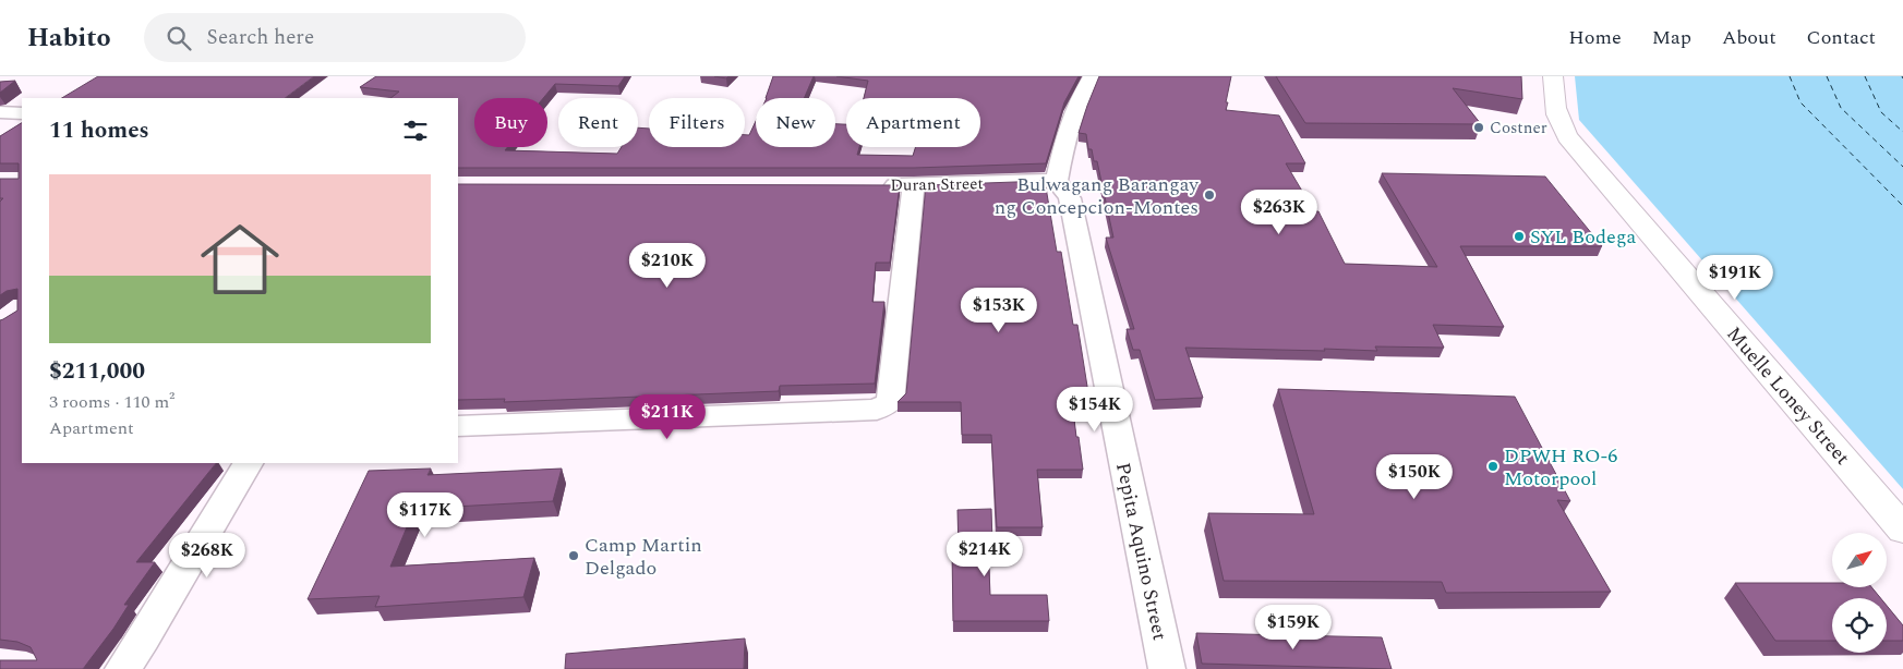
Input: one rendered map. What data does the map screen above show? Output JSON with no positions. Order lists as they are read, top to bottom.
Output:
{
  "streets": {
    "main road": ["Muelle Loney Street"],
    "street": ["Duran Street", "Pepita Aquino Street"]
  },
  "crossings": [
    ["Duran Street", "Pepita Aquino Street"]
  ],
  "places": [
    "Costner",
    "Bulwagang Barangay ng Concepcion-Montes",
    "SYL Bodega",
    "DPWH RO-6 Motorpool",
    "Camp Martin Delgado"
  ],
  "north": "top right",
  "page": {
    "header": "Habito",
    "search": "Search here",
    "nav": [
      "Home",
      "Map",
      "About",
      "Contact"
    ],
    "chip": [
      "Buy",
      "Rent",
      "Filters",
      "New",
      "Apartment"
    ],
    "heading": "11 homes",
    "list": [
      {
        "name": "$211,000",
        "note": "3 rooms · 110 m² · Apartment"
      }
    ],
    "price": [
      "$263K",
      "$210K",
      "$191K",
      "$153K",
      "$154K",
      "$211K",
      "$150K",
      "$117K",
      "$214K",
      "$268K",
      "$159K"
    ]
  }
}
